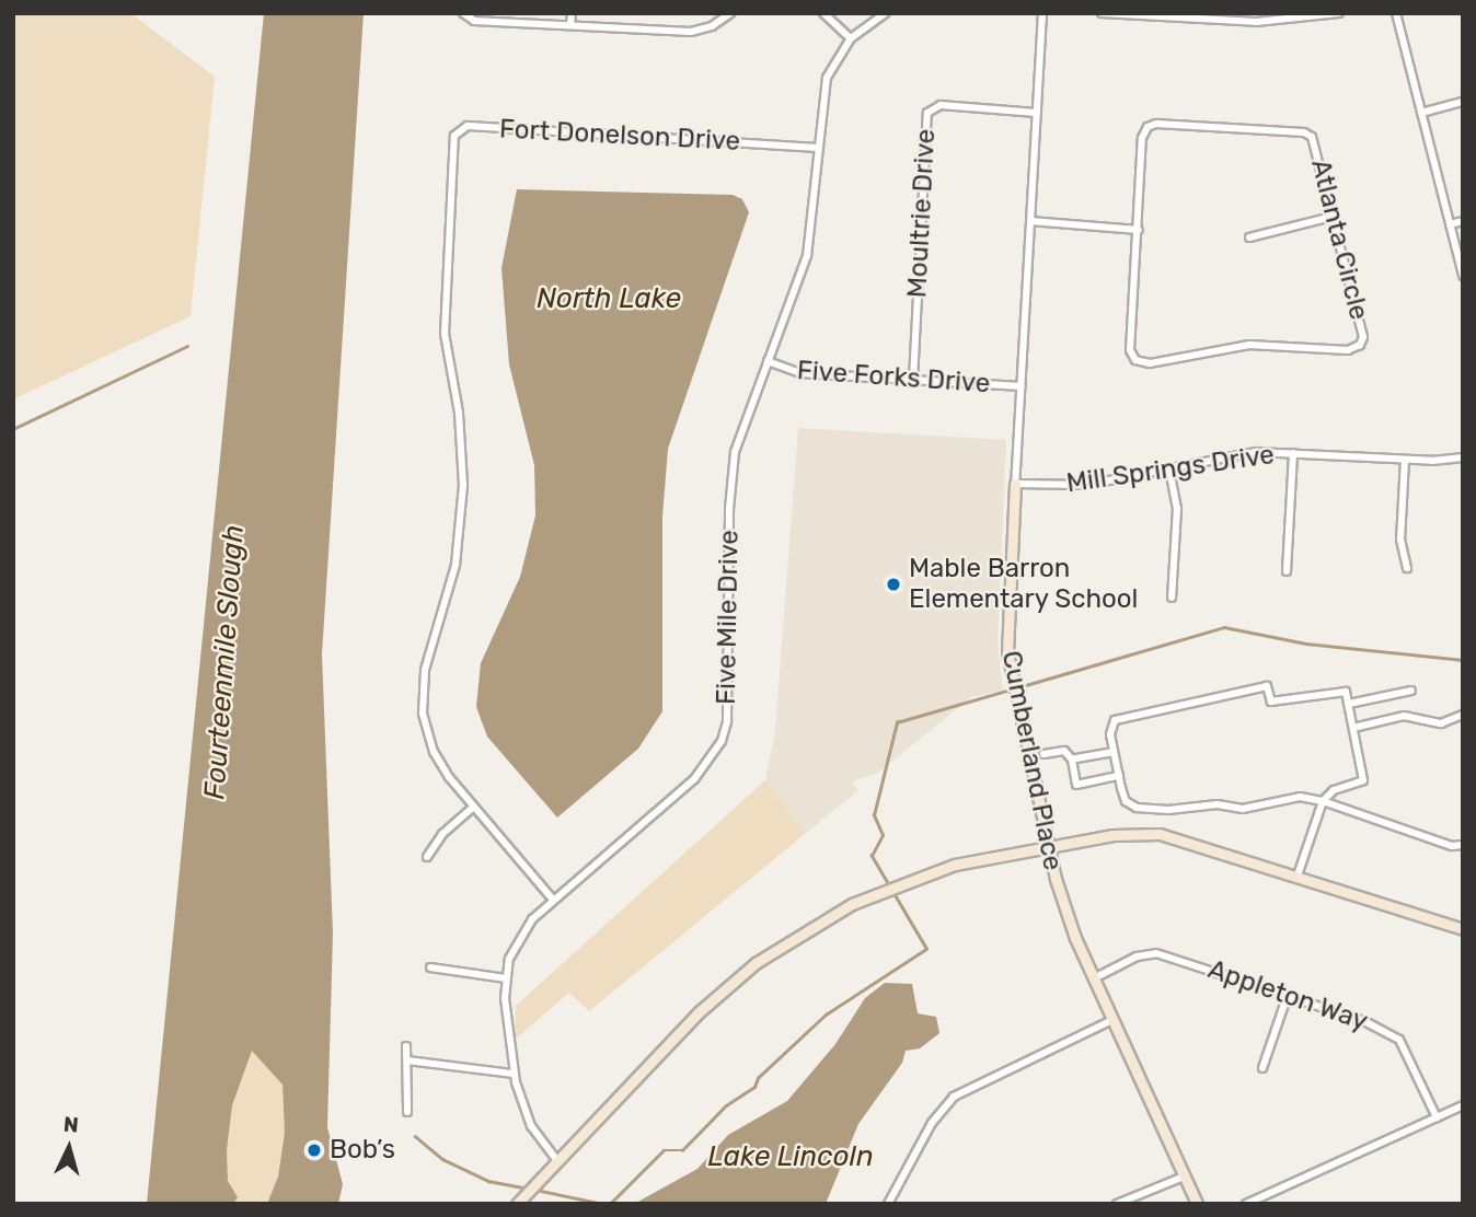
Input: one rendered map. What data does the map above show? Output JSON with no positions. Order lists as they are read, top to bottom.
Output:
{
  "streets": {
    "street": [
      "Fort Donelson Drive",
      "Moultrie Drive",
      "Atlanta Circle",
      "Five Forks Drive",
      "Mill Springs Drive",
      "Five Mile Drive",
      "Cumberland Place",
      "Appleton Way"
    ]
  },
  "crossings": [
    ["Fort Donelson Drive", "Five Mile Drive"],
    ["Moultrie Drive", "Five Forks Drive"],
    ["Moultrie Drive", "Cumberland Place"],
    ["Five Forks Drive", "Five Mile Drive"],
    ["Five Forks Drive", "Cumberland Place"],
    ["Mill Springs Drive", "Cumberland Place"],
    ["Cumberland Place", "Appleton Way"]
  ],
  "water": ["North Lake", "Fourteenmile Slough", "Lake Lincoln"],
  "places": ["Mable Barron Elementary School", "Bob’s"],
  "north": "top"
}
